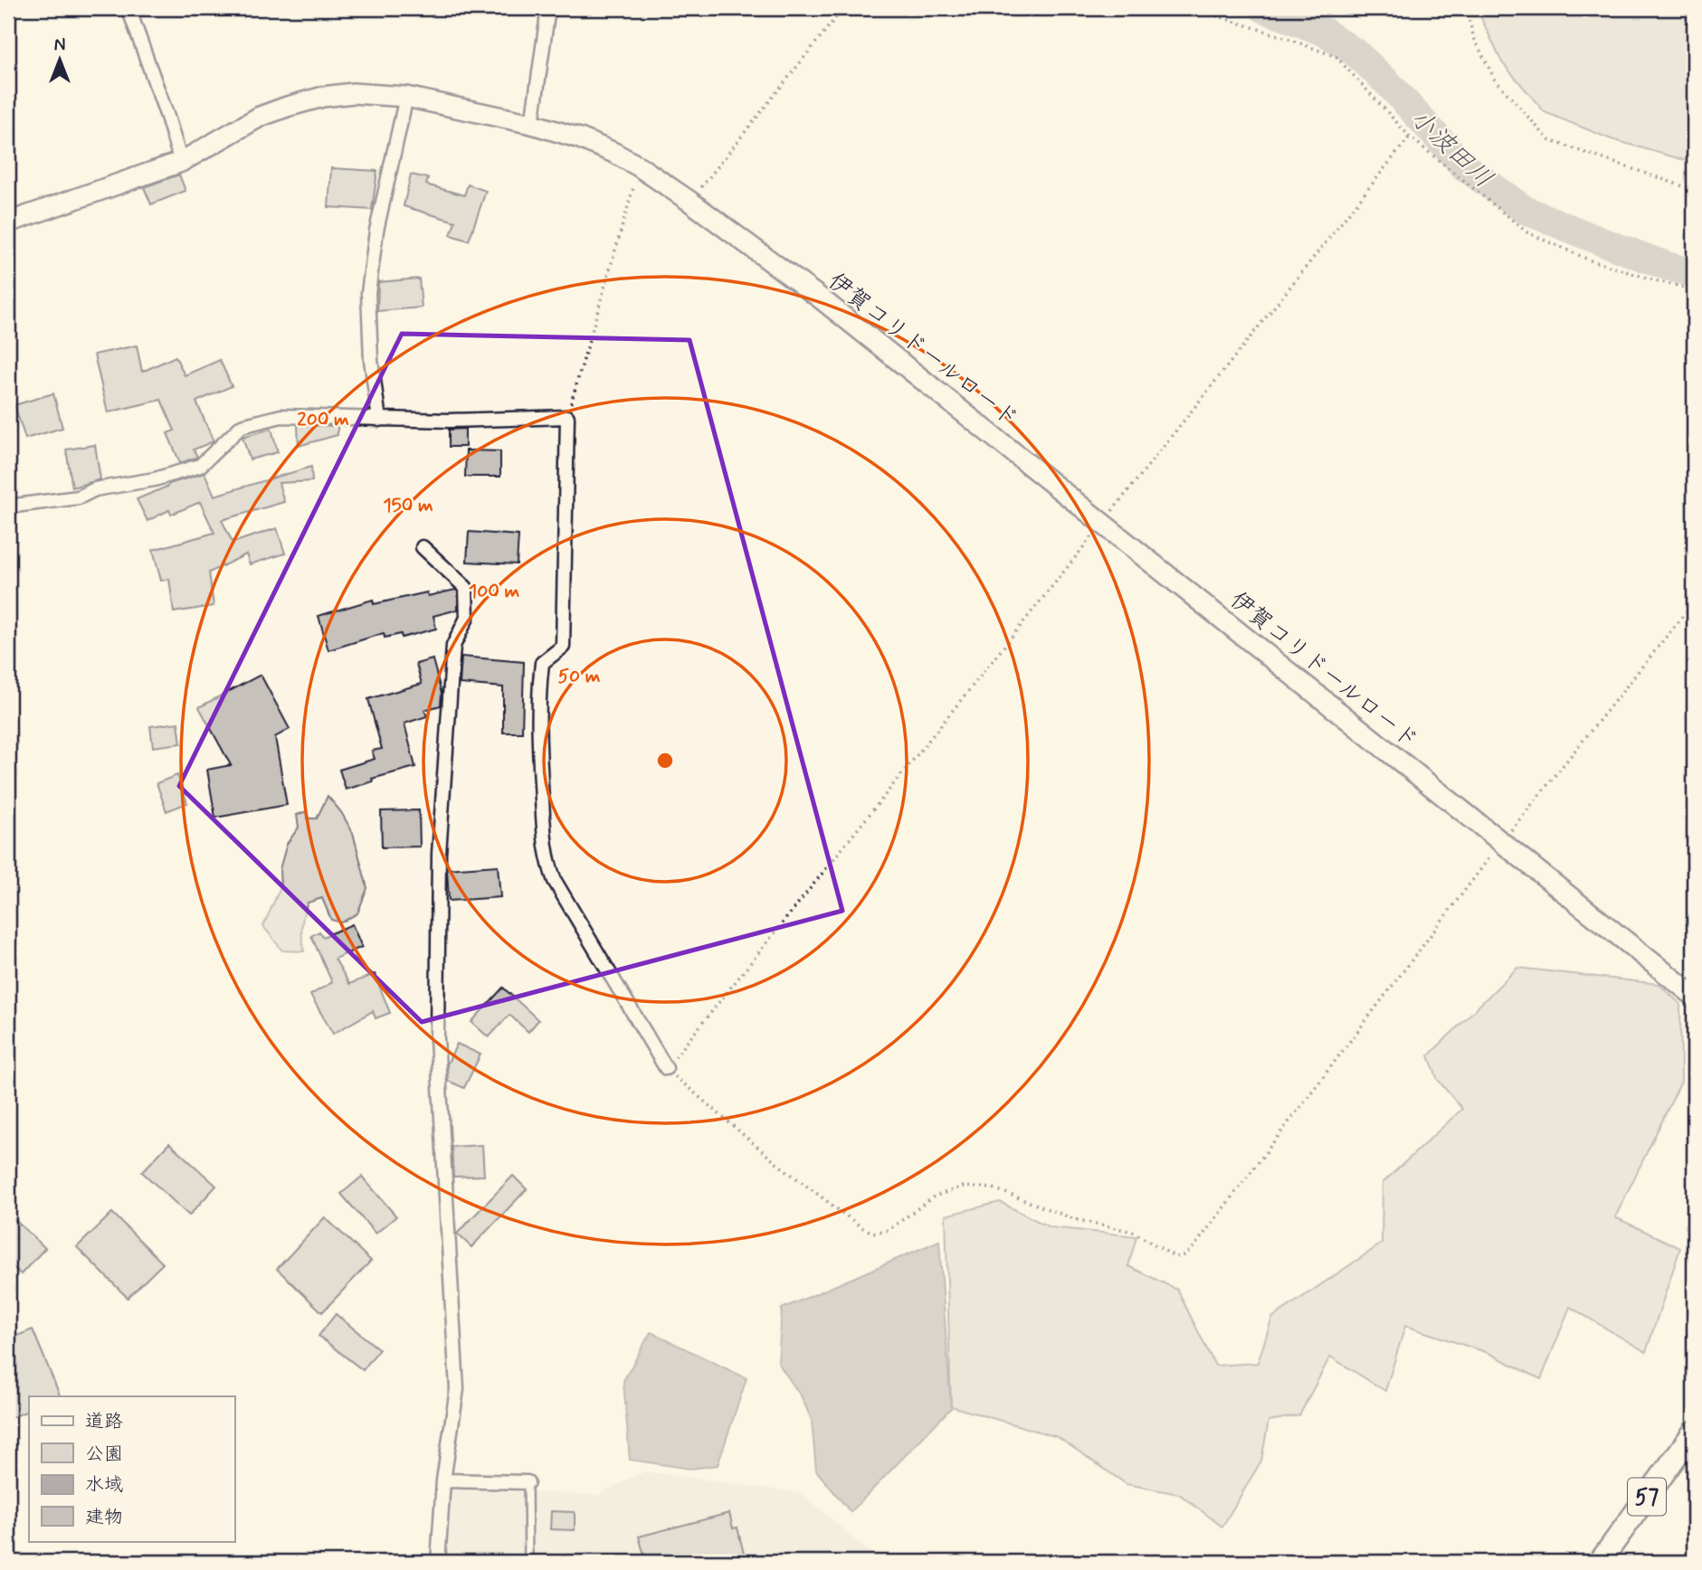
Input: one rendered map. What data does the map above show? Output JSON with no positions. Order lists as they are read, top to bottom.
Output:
{
  "streets": {
    "main road": ["57"],
    "street": ["伊賀コリドールロード"]
  },
  "water": ["小波田川"],
  "legend": [
    "道路",
    "公園",
    "水域",
    "建物"
  ],
  "north": "top",
  "rings": [
    "200 m",
    "150 m",
    "100 m",
    "50 m"
  ]
}
